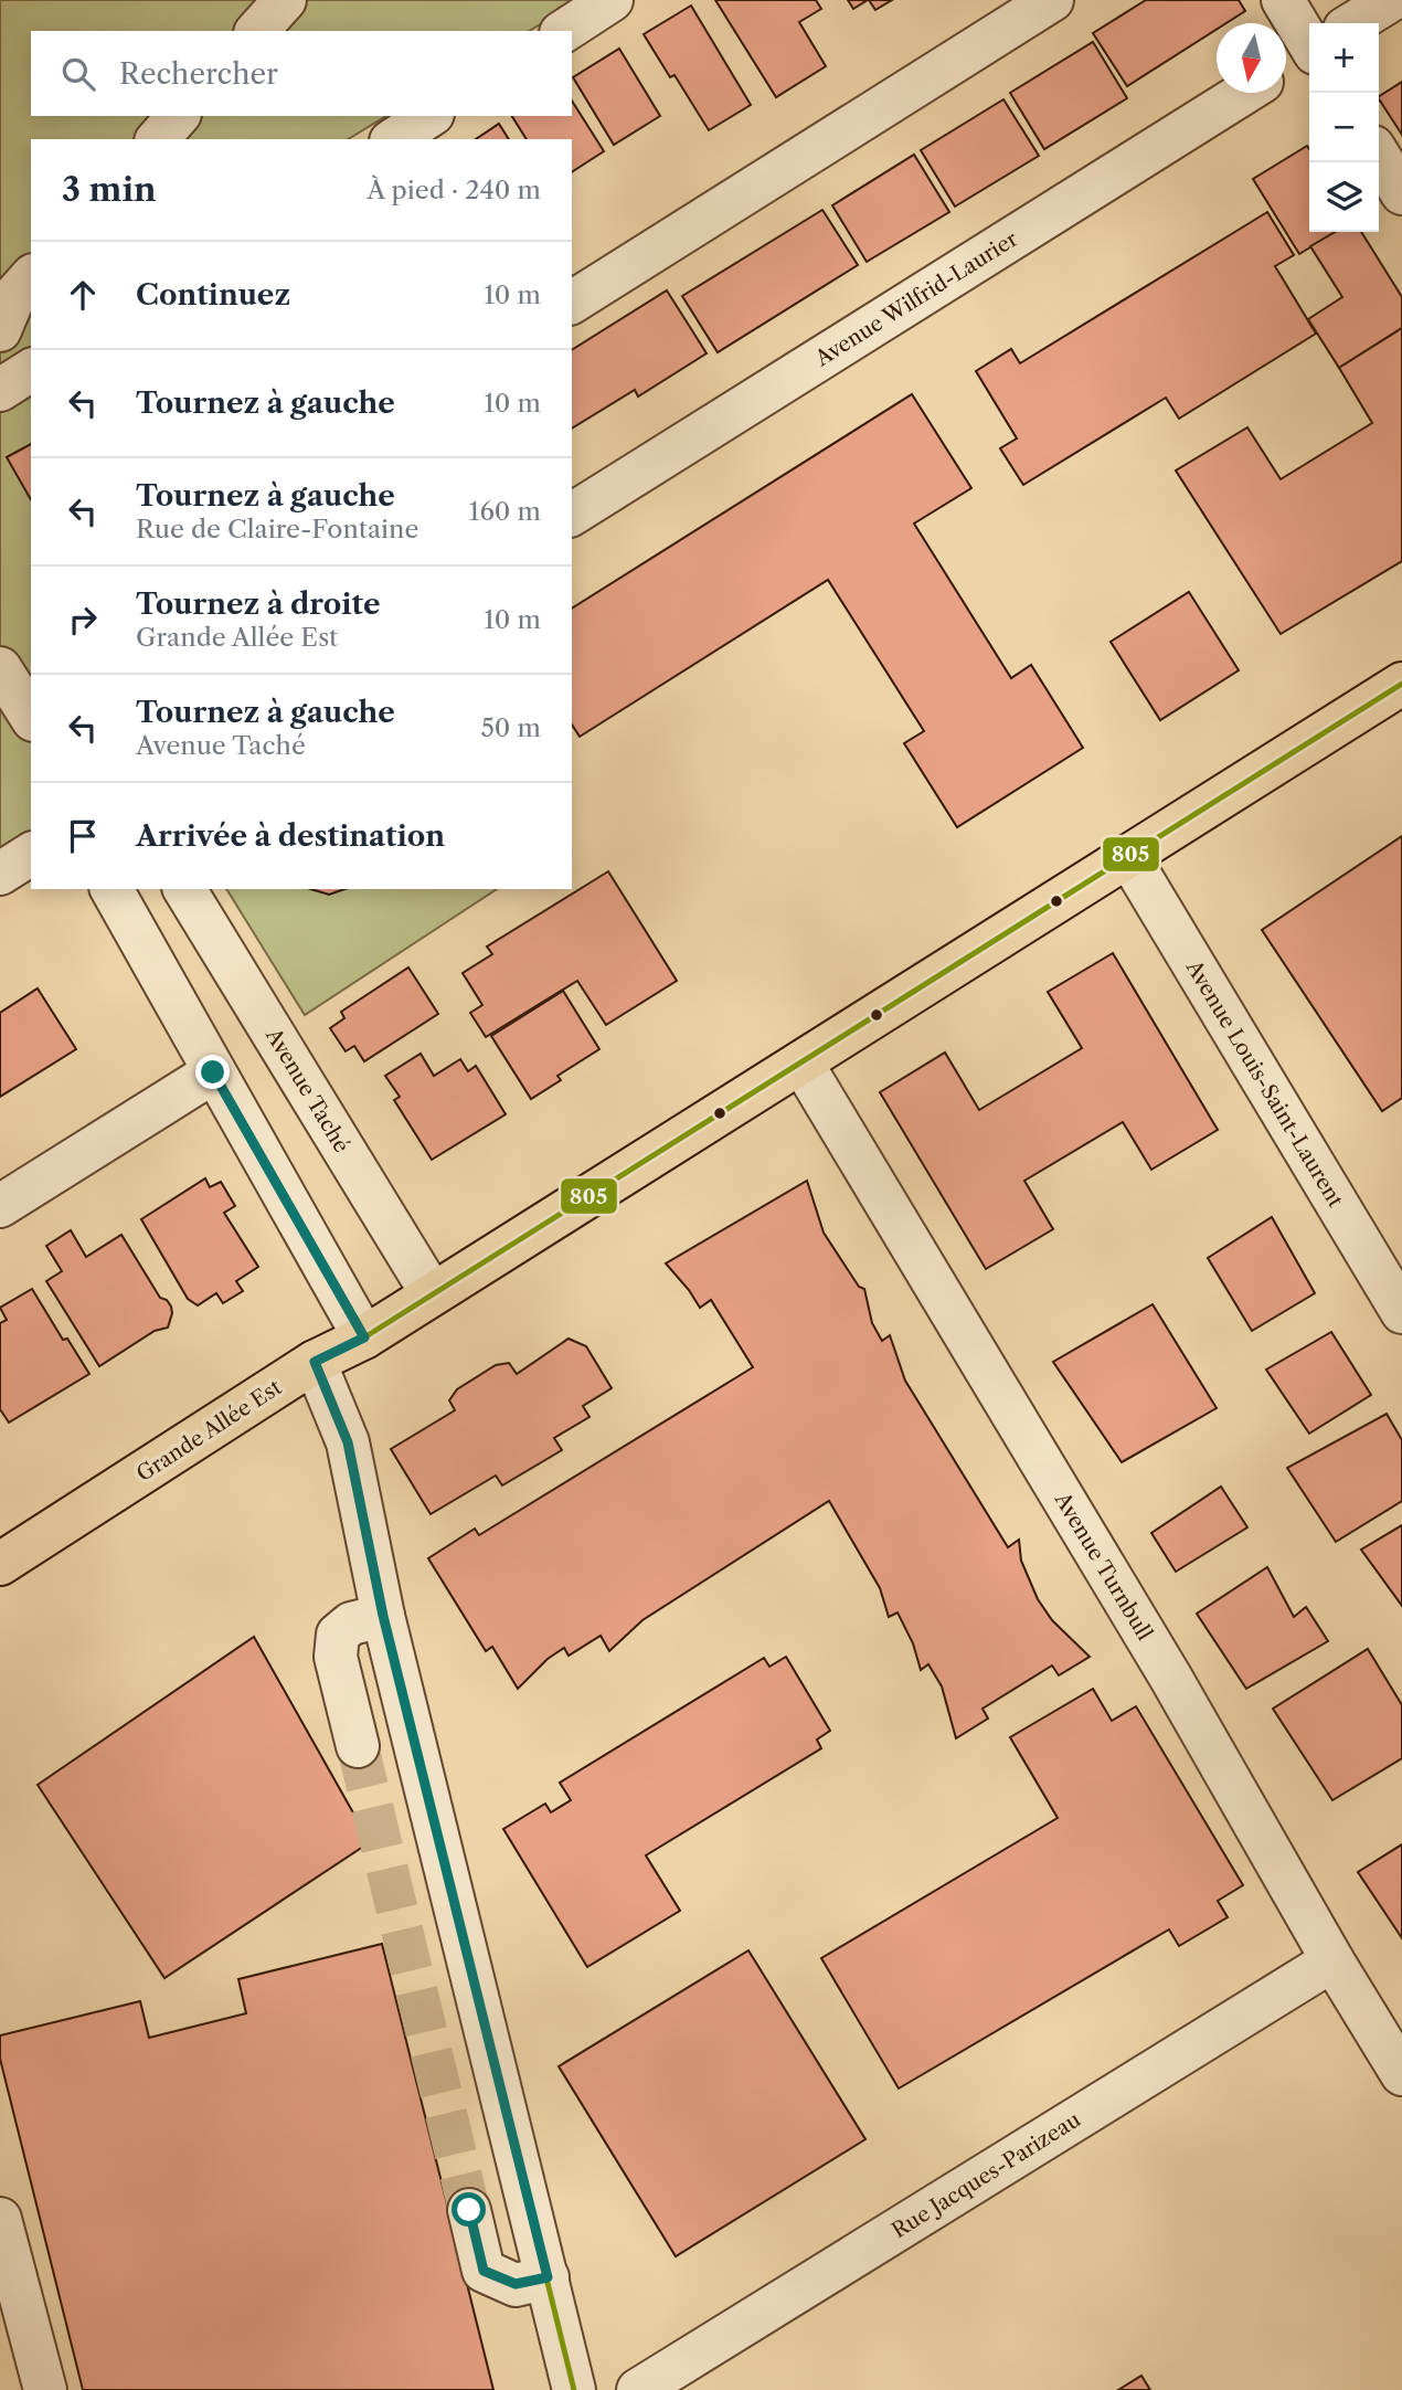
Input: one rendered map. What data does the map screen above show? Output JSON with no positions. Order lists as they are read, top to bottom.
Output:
{
  "streets": {
    "main road": ["Grande Allée Est"],
    "street": [
      "Avenue Wilfrid-Laurier",
      "Avenue Louis-Saint-Laurent",
      "Avenue Taché",
      "Avenue Turnbull",
      "Rue Jacques-Parizeau"
    ]
  },
  "crossings": [
    ["Avenue Louis-Saint-Laurent", "Grande Allée Est"],
    ["Avenue Taché", "Grande Allée Est"],
    ["Grande Allée Est", "Avenue Turnbull"],
    ["Avenue Turnbull", "Rue Jacques-Parizeau"]
  ],
  "lines": ["transit line 805"],
  "north": "bottom",
  "page": {
    "map_buttons": ["+", "−"],
    "search": "Rechercher",
    "heading": ["3 min", "À pied · 240 m"],
    "list": [
      ["Continuez", "10 m"],
      ["Tournez à gauche", "10 m"],
      ["Tournez à gauche", "Rue de Claire-Fontaine", "160 m"],
      ["Tournez à droite", "Grande Allée Est", "10 m"],
      ["Tournez à gauche", "Avenue Taché", "50 m"],
      "Arrivée à destination"
    ]
  }
}
